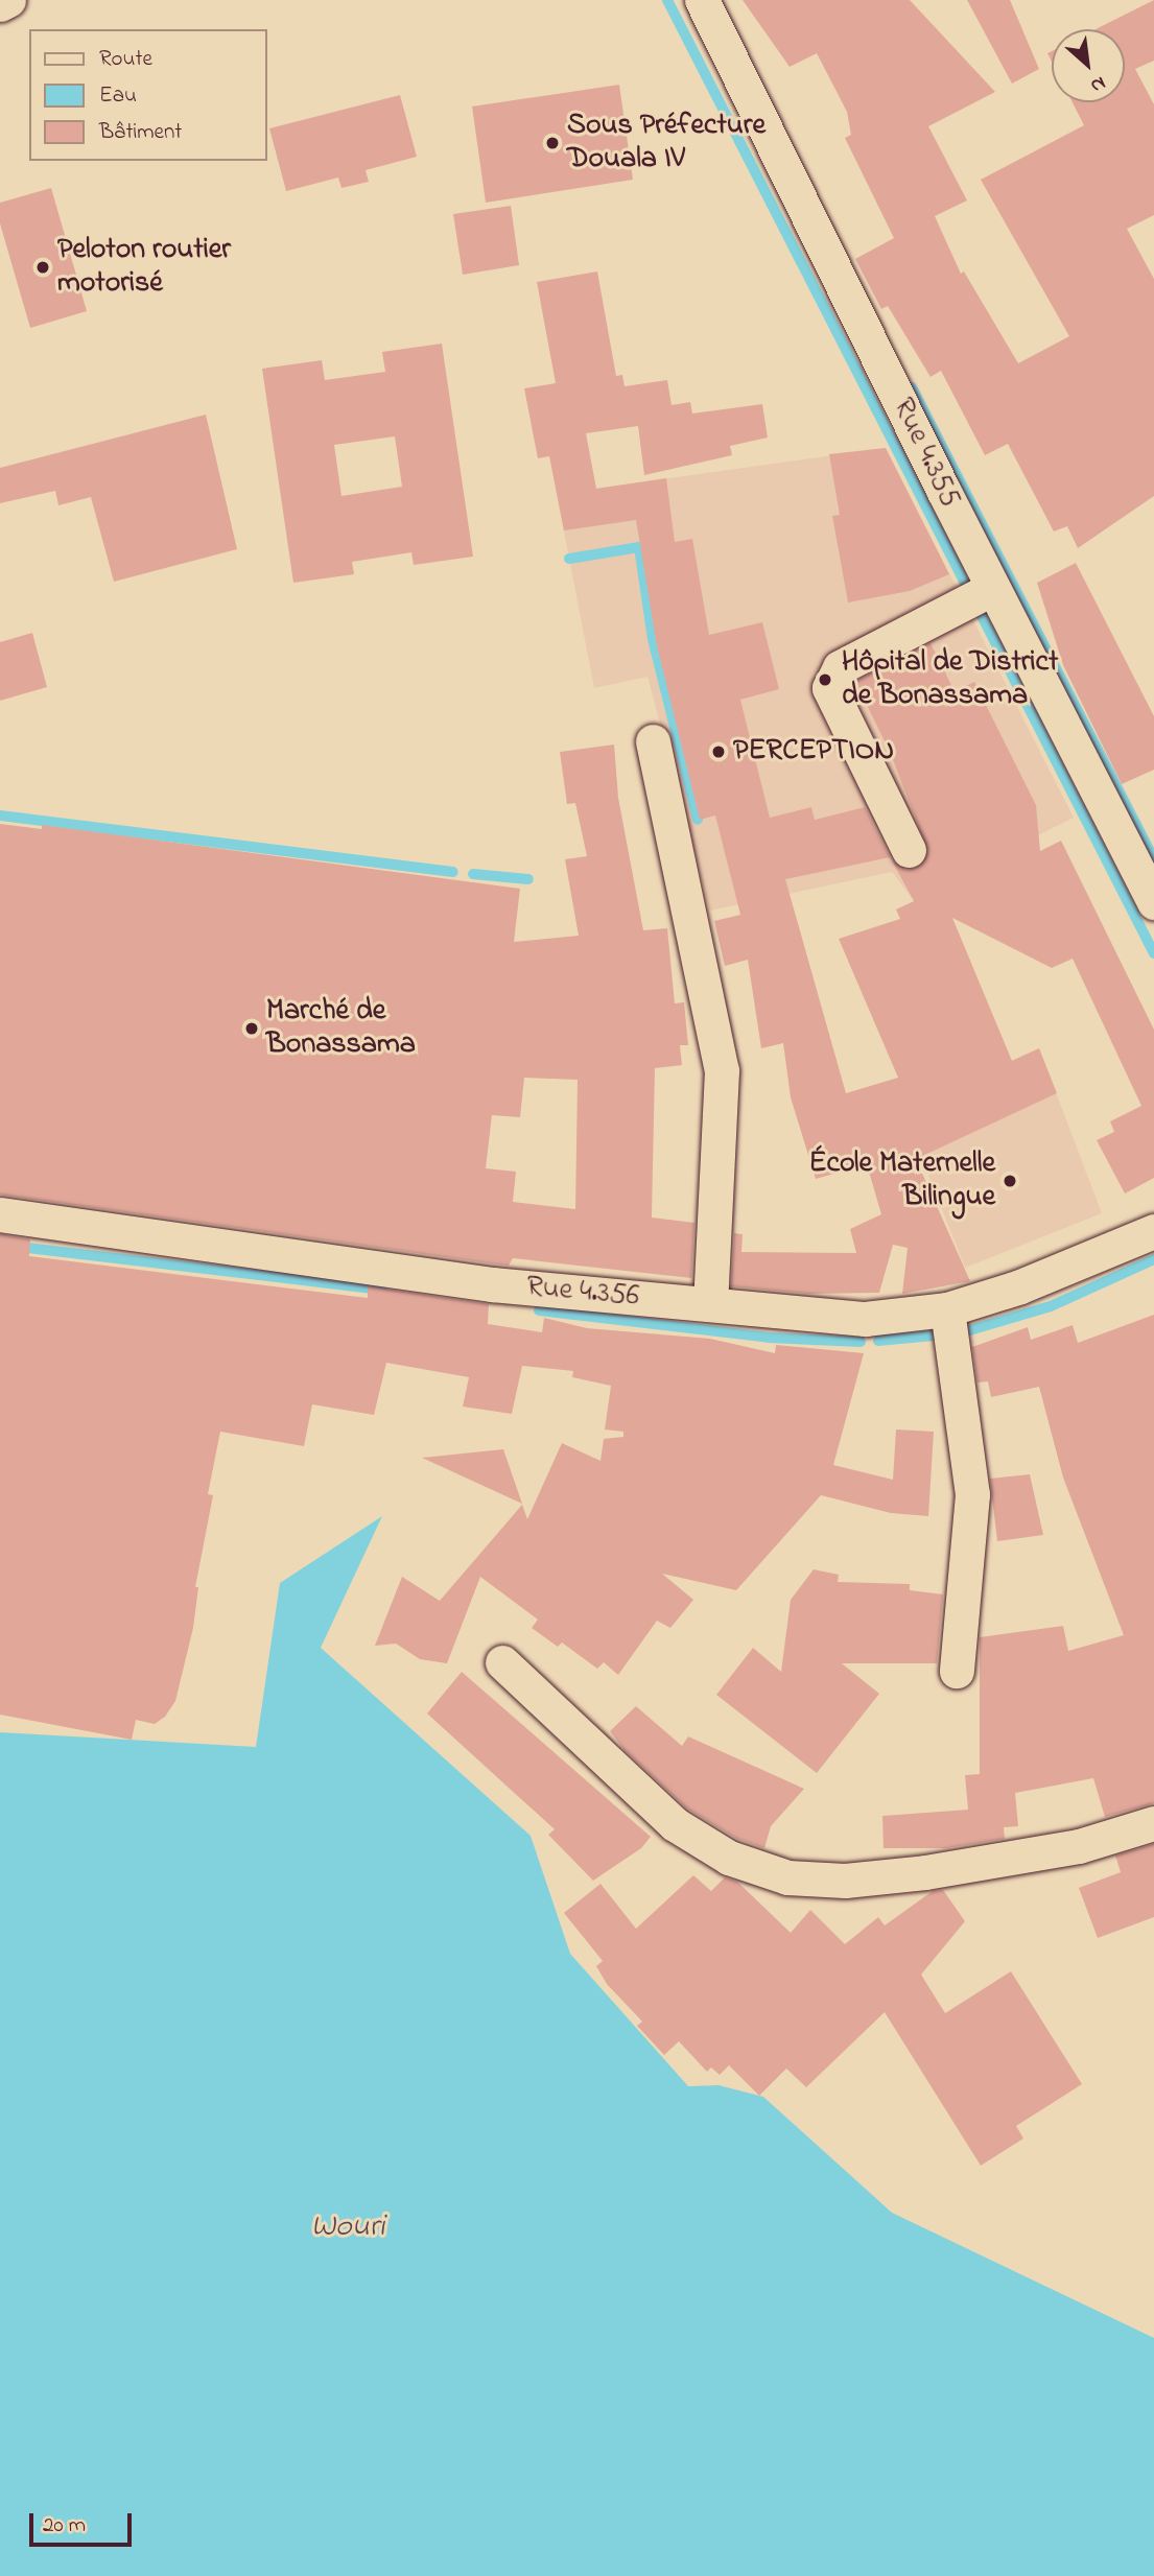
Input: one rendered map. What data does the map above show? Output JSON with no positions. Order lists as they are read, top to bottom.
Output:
{
  "streets": {
    "street": ["Rue 4.355", "Rue 4.356"]
  },
  "water": ["Wouri"],
  "places": [
    "Sous Préfecture Douala IV",
    "Peloton routier motorisé",
    "Hôpital de District de Bonassama",
    "PERCEPTION",
    "Marché de Bonassama",
    "École Maternelle Bilingue"
  ],
  "legend": ["Route", "Eau", "Bâtiment"],
  "scale_bar": "20 m",
  "north": "bottom right"
}
